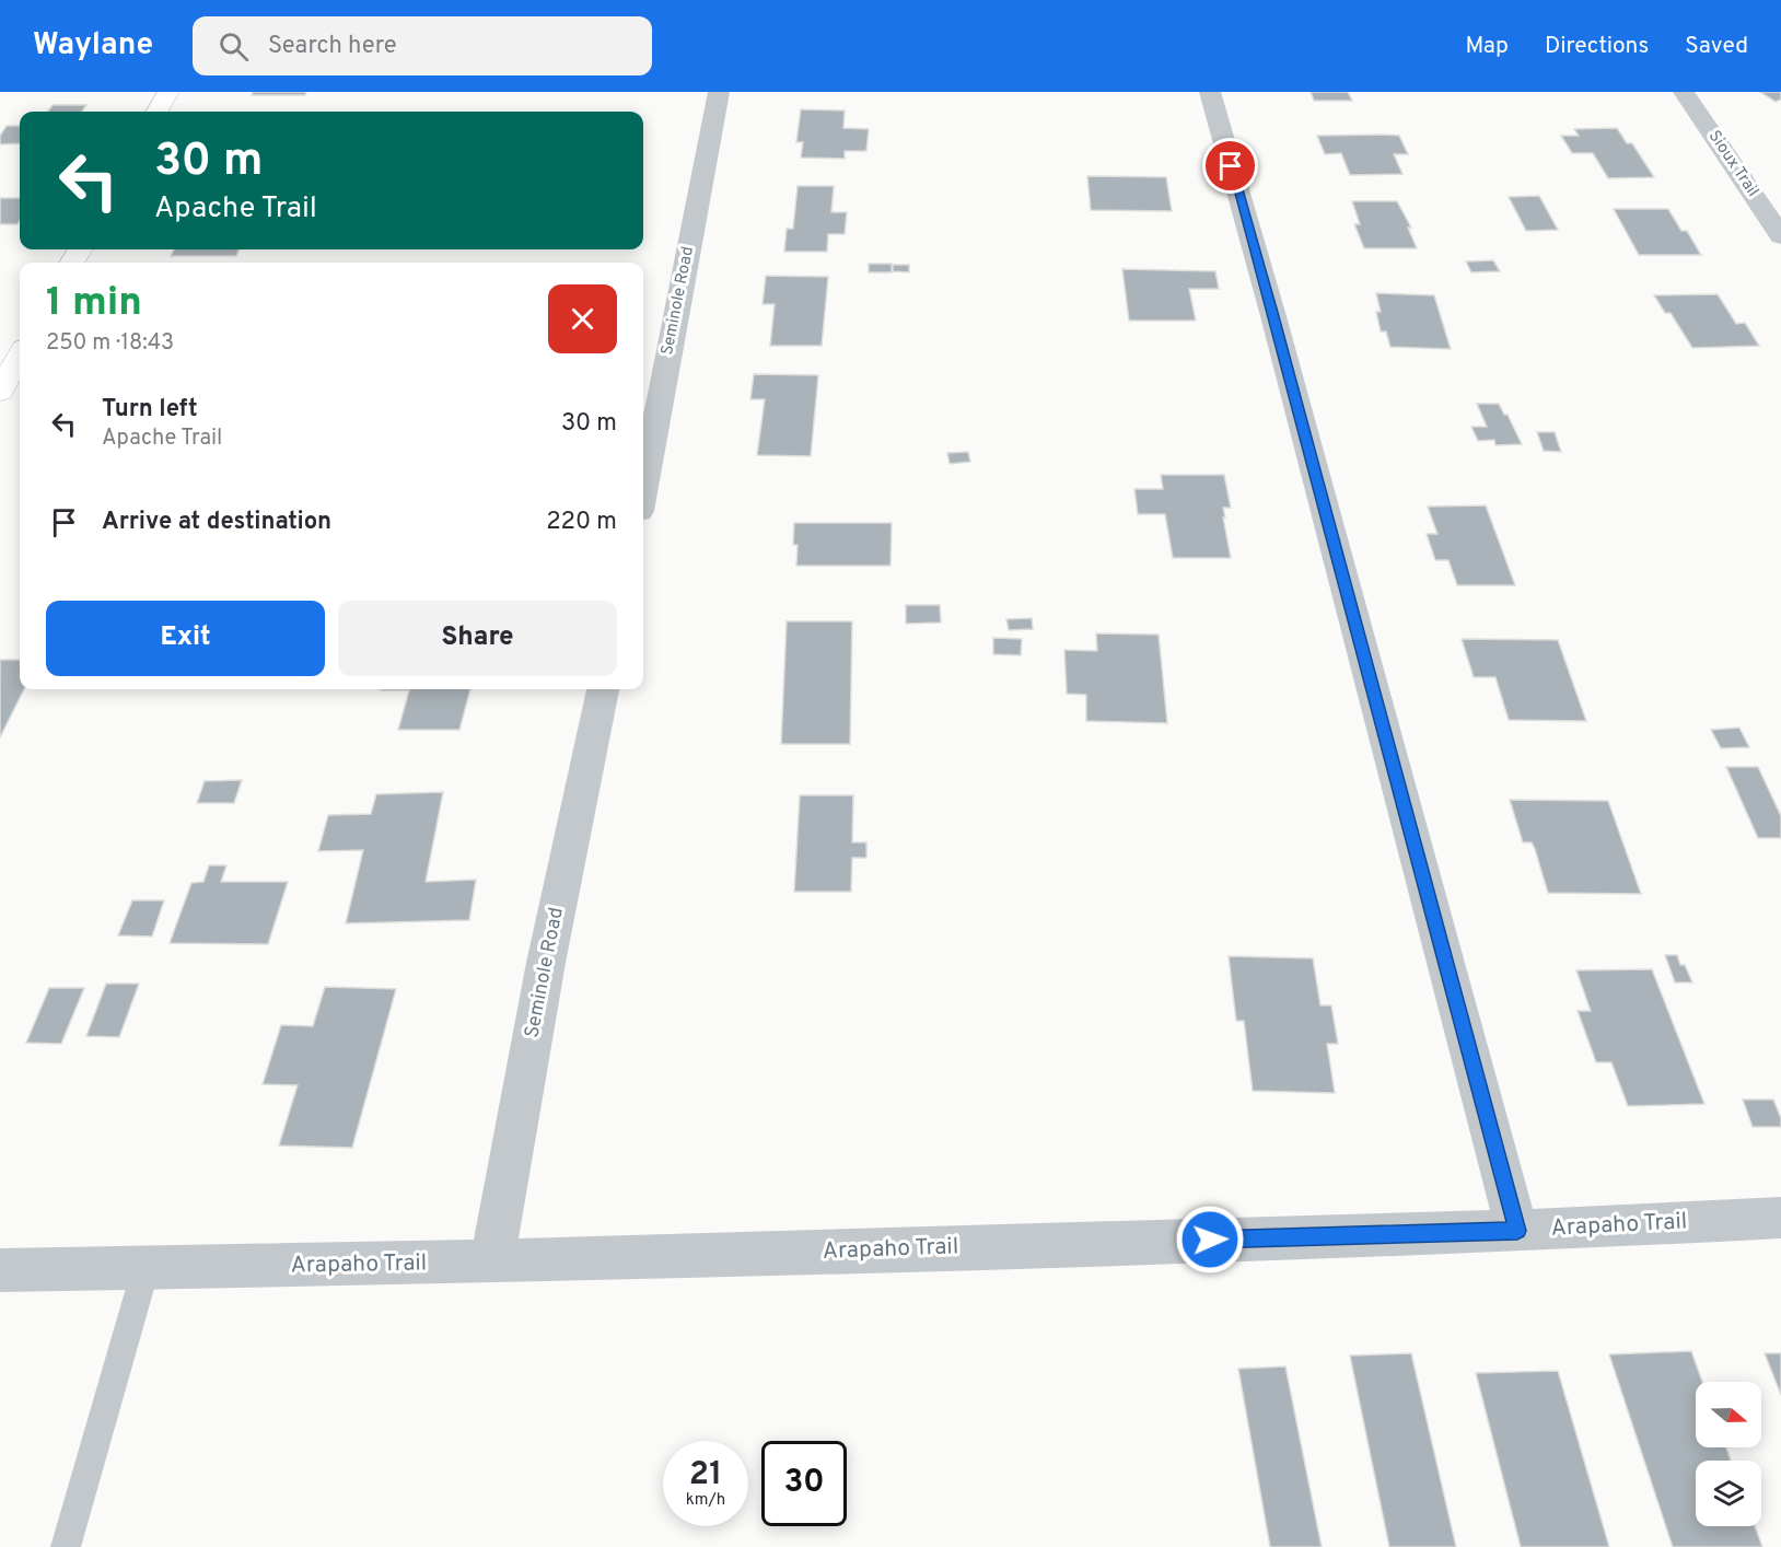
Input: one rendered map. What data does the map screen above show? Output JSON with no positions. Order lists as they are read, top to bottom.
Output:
{
  "streets": {
    "street": ["Sioux Trail", "Seminole Road", "Arapaho Trail"]
  },
  "crossings": [
    ["Seminole Road", "Arapaho Trail"]
  ],
  "north": "right",
  "page": {
    "header": "Waylane",
    "search": "Search here",
    "nav": ["Map", "Directions", "Saved"],
    "turn": ["30 m", "Apache Trail"],
    "heading": ["1 min", "250 m · 18:43"],
    "list": [
      {
        "name": "Turn left",
        "note": "Apache Trail",
        "value": "30 m"
      },
      {
        "name": "Arrive at destination",
        "value": "220 m"
      }
    ],
    "buttons": ["Exit", "Share"],
    "speed": "21 km/h",
    "limit": "30"
  }
}
